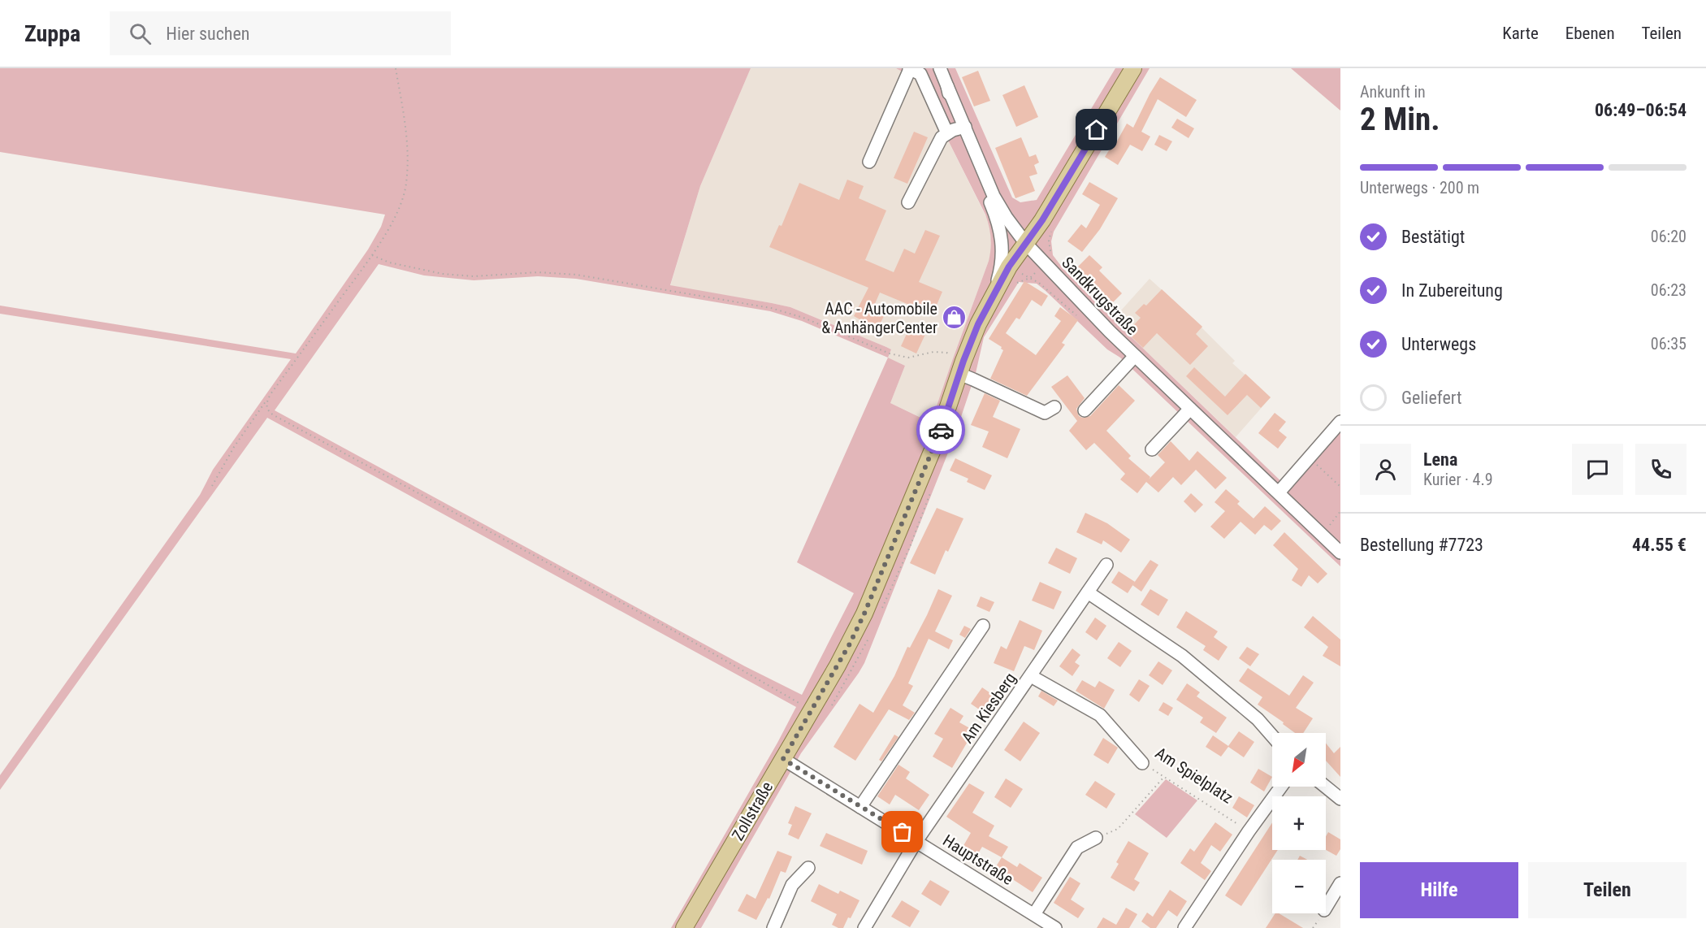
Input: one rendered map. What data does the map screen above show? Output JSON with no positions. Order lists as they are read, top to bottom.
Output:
{
  "streets": {
    "main road": ["Zollstraße"],
    "street": [
      "Sandkrugstraße",
      "Am Kiesberg",
      "Am Spielplatz",
      "Hauptstraße"
    ]
  },
  "crossings": [
    ["Sandkrugstraße", "Zollstraße"],
    ["Am Kiesberg", "Am Spielplatz"],
    ["Am Kiesberg", "Hauptstraße"],
    ["Zollstraße", "Hauptstraße"]
  ],
  "places": {
    "shop": ["AAC - Automobile & AnhängerCenter"]
  },
  "north": "bottom left",
  "page": {
    "header": "Zuppa",
    "search": "Hier suchen",
    "nav": ["Karte", "Ebenen", "Teilen"],
    "heading": ["2 Min.", "Ankunft in", "06:49–06:54"],
    "panel": [
      "Lena",
      "Kurier · 4.9",
      "Bestellung #7723",
      "44.55 €"
    ],
    "bar": "Unterwegs · 200 m",
    "list": [
      ["Bestätigt", "06:20"],
      ["In Zubereitung", "06:23"],
      ["Unterwegs", "06:35"],
      "Geliefert"
    ],
    "map_buttons": ["+", "−"],
    "buttons": ["Hilfe", "Teilen"]
  }
}
